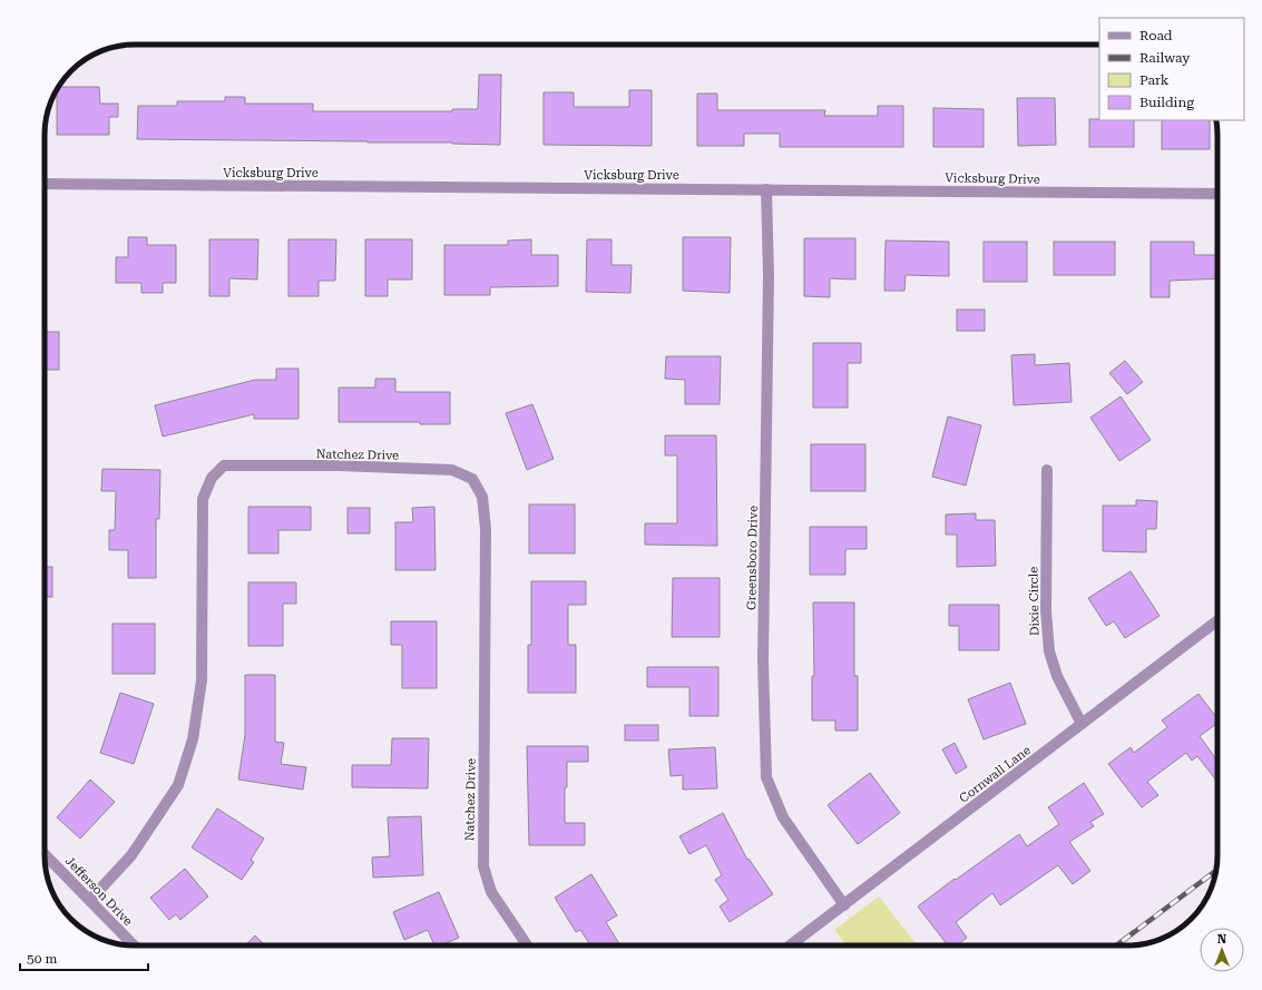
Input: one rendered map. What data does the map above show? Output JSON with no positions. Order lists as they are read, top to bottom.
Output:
{
  "streets": {
    "street": [
      "Vicksburg Drive",
      "Natchez Drive",
      "Greensboro Drive",
      "Dixie Circle",
      "Cornwall Lane",
      "Jefferson Drive"
    ]
  },
  "crossings": [
    ["Vicksburg Drive", "Greensboro Drive"],
    ["Natchez Drive", "Jefferson Drive"],
    ["Greensboro Drive", "Cornwall Lane"],
    ["Dixie Circle", "Cornwall Lane"]
  ],
  "legend": [
    "Road",
    "Railway",
    "Park",
    "Building"
  ],
  "scale_bar": "50 m",
  "north": "top"
}
